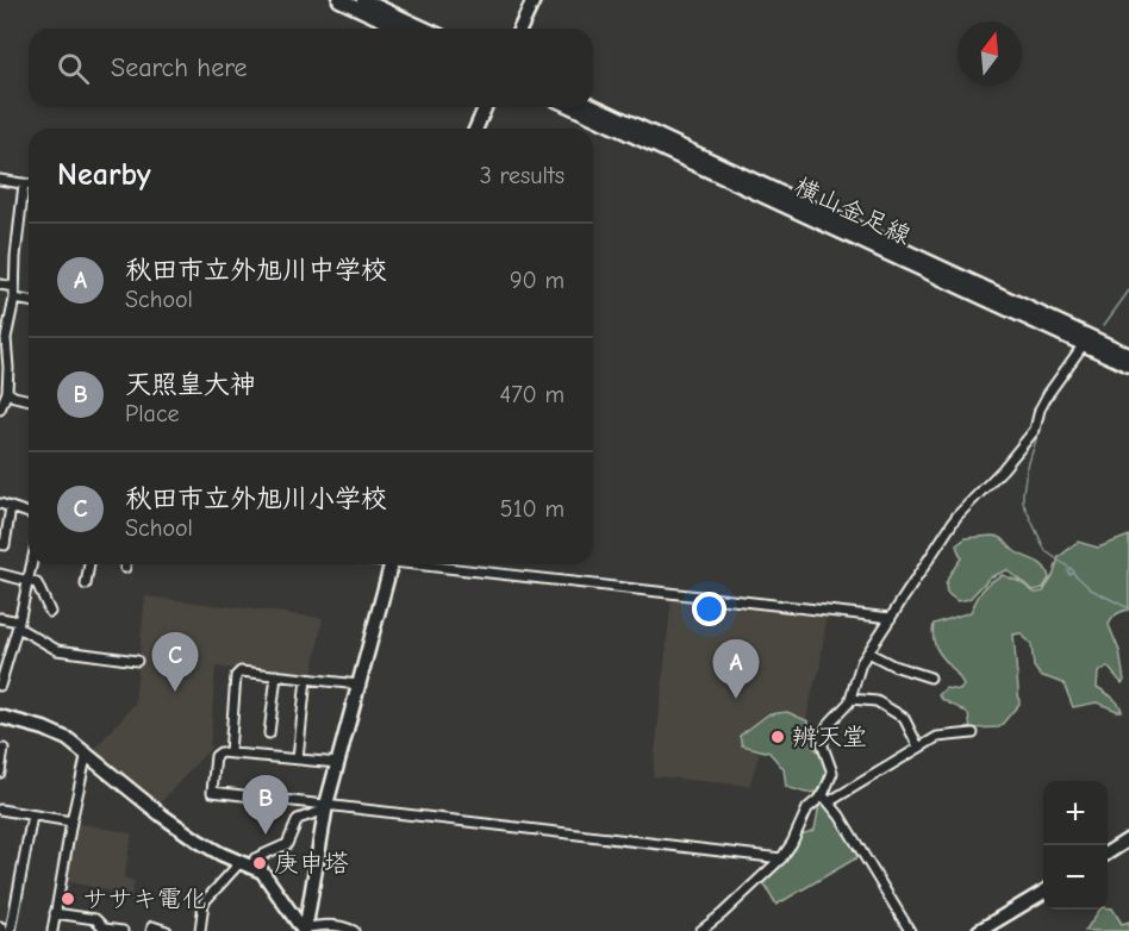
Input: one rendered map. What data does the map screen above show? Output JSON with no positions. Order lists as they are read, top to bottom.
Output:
{
  "streets": {
    "street": ["横山金足線"]
  },
  "places": ["辨天堂", "庚申塔", "ササキ電化"],
  "north": "top",
  "page": {
    "search": "Search here",
    "heading": ["Nearby", "3 results"],
    "list": [
      {
        "mark": "A",
        "name": "秋田市立外旭川中学校",
        "note": "School",
        "value": "90 m"
      },
      {
        "mark": "B",
        "name": "天照皇大神",
        "note": "Place",
        "value": "470 m"
      },
      {
        "mark": "C",
        "name": "秋田市立外旭川小学校",
        "note": "School",
        "value": "510 m"
      }
    ],
    "pins": ["C", "A", "B"],
    "map_buttons": ["+", "−"]
  }
}
